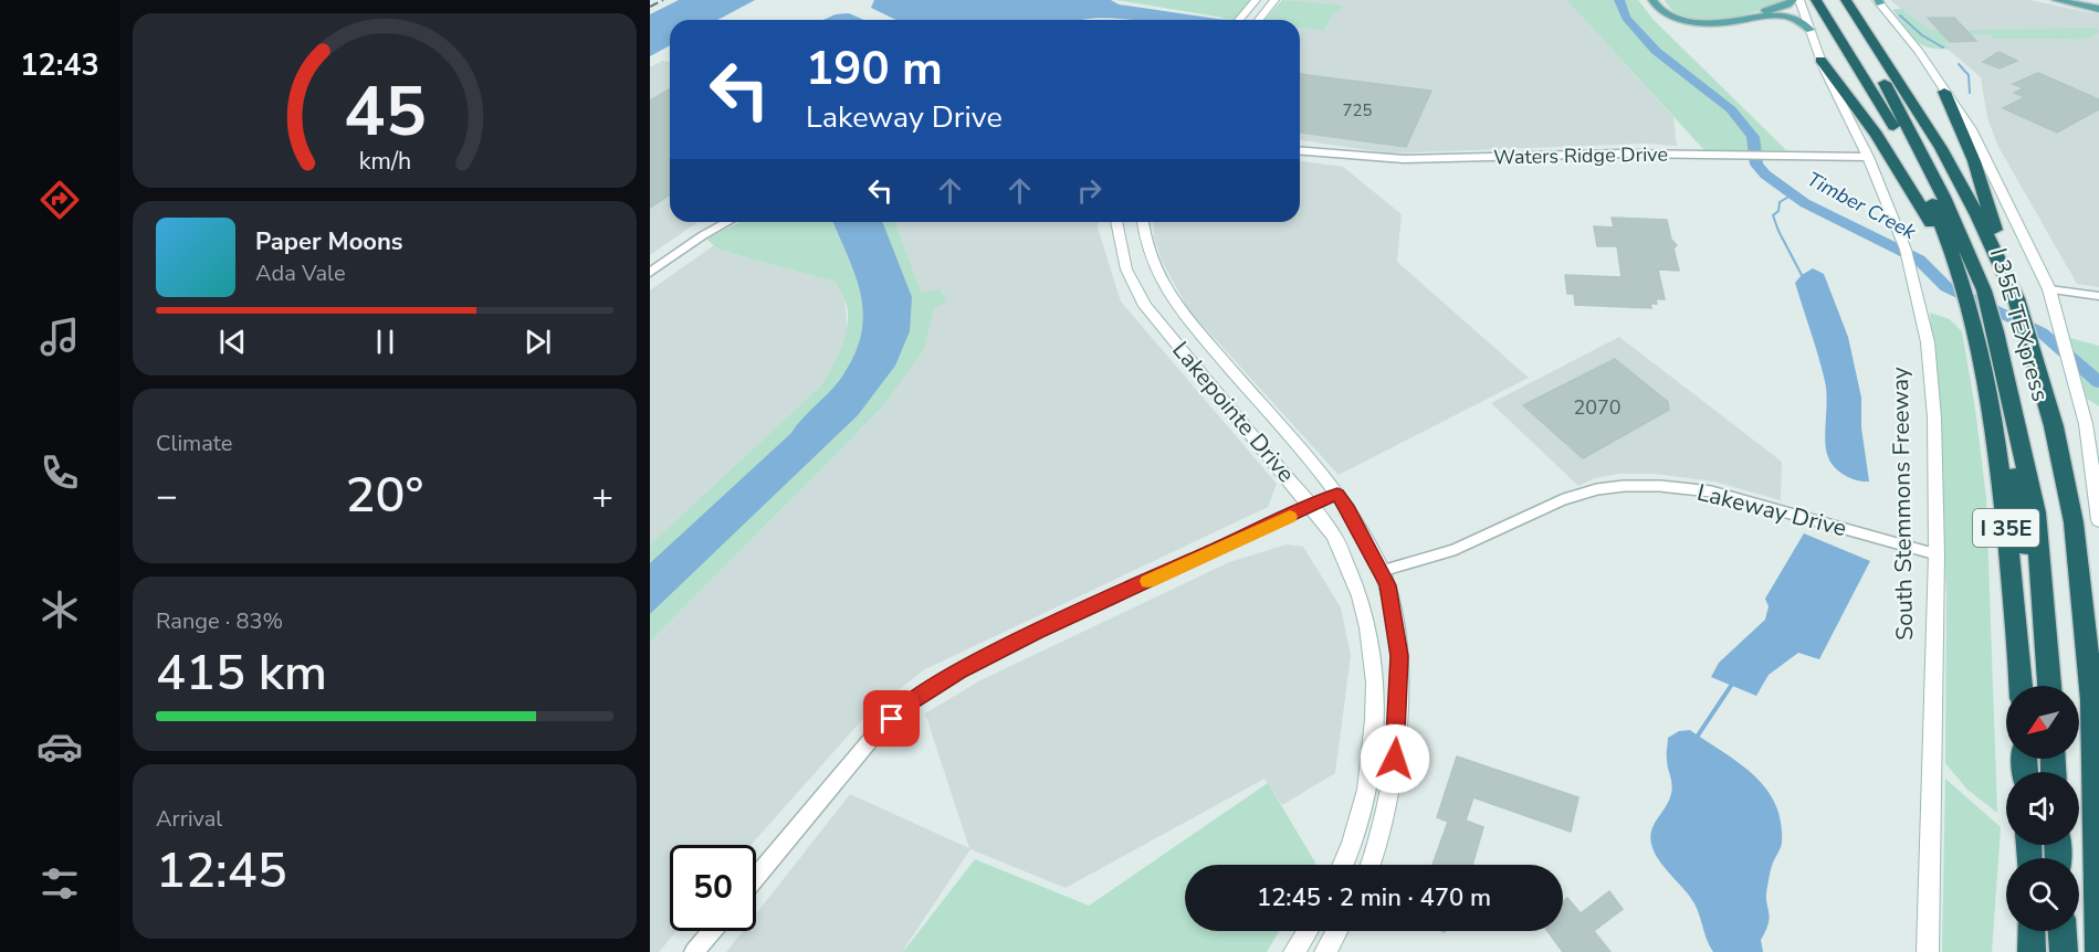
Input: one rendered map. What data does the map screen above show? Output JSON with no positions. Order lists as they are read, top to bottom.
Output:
{
  "streets": {
    "highway": ["I 35E TEXpress", "I 35E"],
    "main road": ["Lakepointe Drive", "South Stemmons Freeway"],
    "street": ["Waters Ridge Drive", "Lakeway Drive"]
  },
  "crossings": [
    ["Waters Ridge Drive", "South Stemmons Freeway"],
    ["I 35E TEXpress", "I 35E"],
    ["Lakepointe Drive", "Lakeway Drive"],
    ["South Stemmons Freeway", "Lakeway Drive"]
  ],
  "water": ["Timber Creek"],
  "house_numbers": ["725", "2070"],
  "north": "bottom left",
  "page": {
    "tabs": "12:43",
    "turn": ["190 m", "Lakeway Drive"],
    "song": ["Paper Moons", "Ada Vale"],
    "tile": [
      "Climate",
      ["Range · 83%", "415 km"],
      ["Arrival", "12:45"]
    ],
    "heat": ["−", "20°", "+"],
    "limit": "50",
    "trip": "12:45 · 2 min · 470 m",
    "gauge": ["45", "km/h"]
  }
}
